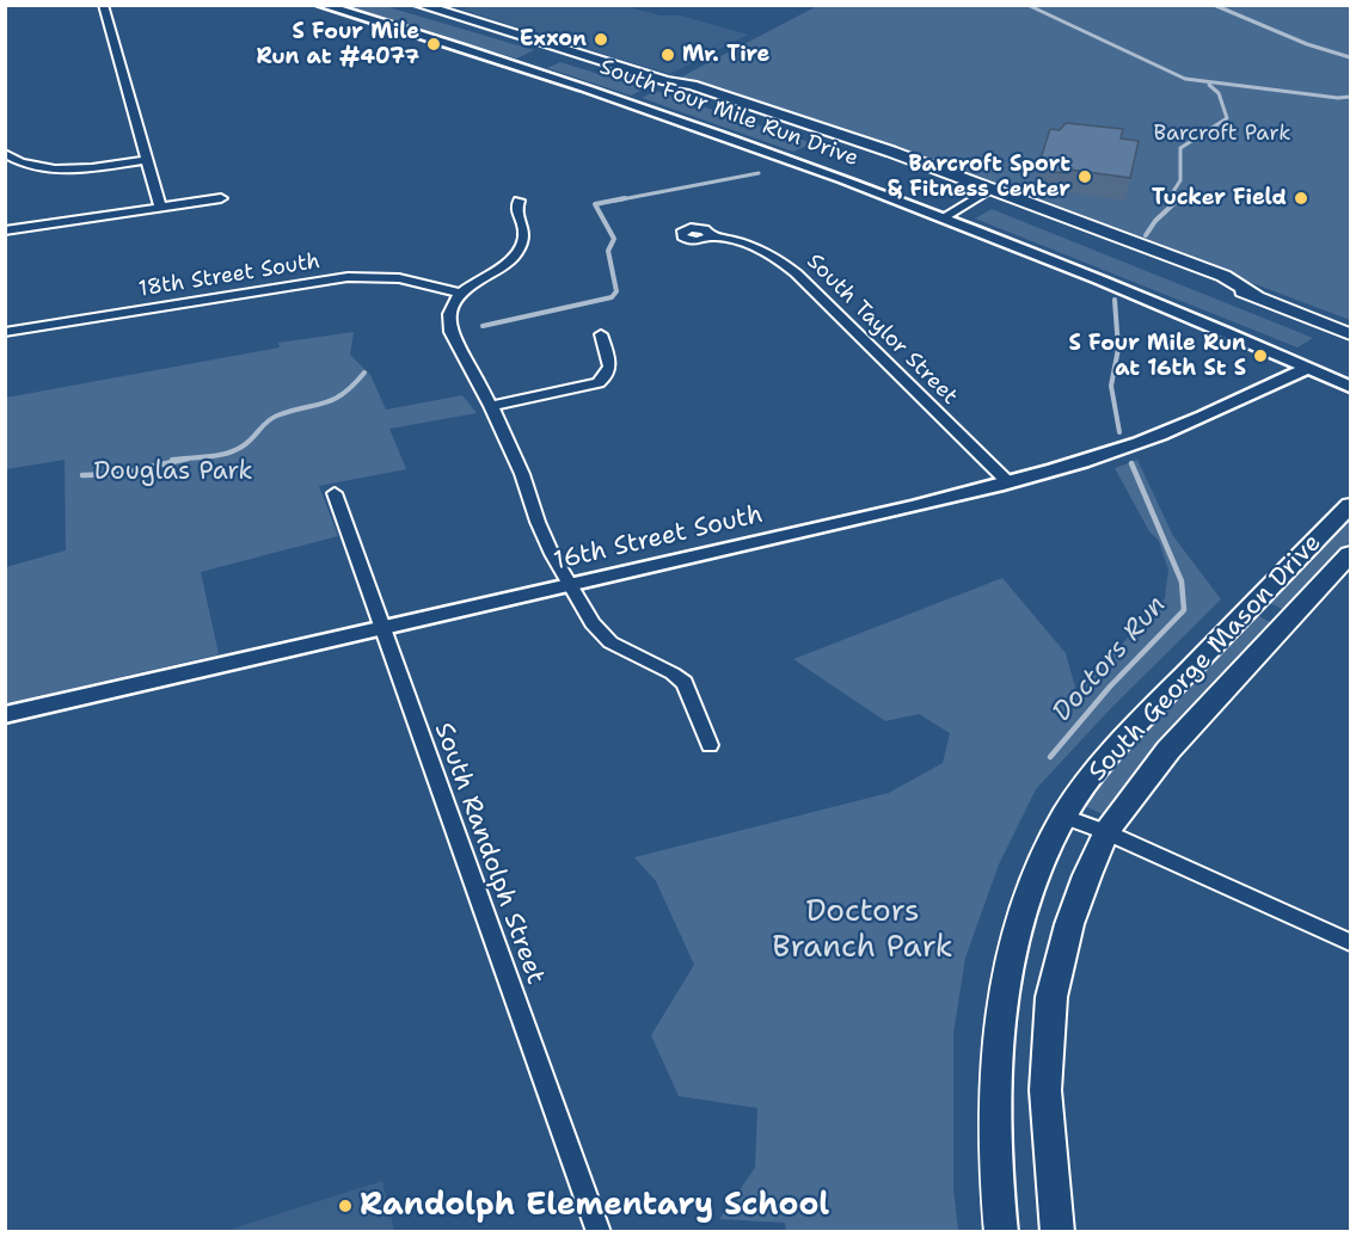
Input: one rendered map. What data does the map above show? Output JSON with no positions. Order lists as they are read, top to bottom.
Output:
{
  "streets": {
    "main road": ["South Four Mile Run Drive", "South George Mason Drive"],
    "street": [
      "18th Street South",
      "South Taylor Street",
      "16th Street South",
      "South Randolph Street"
    ]
  },
  "crossings": [
    ["South Four Mile Run Drive", "16th Street South"],
    ["South Taylor Street", "16th Street South"],
    ["16th Street South", "South Randolph Street"]
  ],
  "water": ["Doctors Run"],
  "parks": ["Barcroft Park", "Douglas Park", "Doctors Branch Park"],
  "places": [
    "Exxon",
    "S Four Mile Run at #4077",
    "Mr. Tire",
    "Barcroft Sport & Fitness Center",
    "Tucker Field",
    "S Four Mile Run at 16th St S",
    "Randolph Elementary School"
  ]
}
